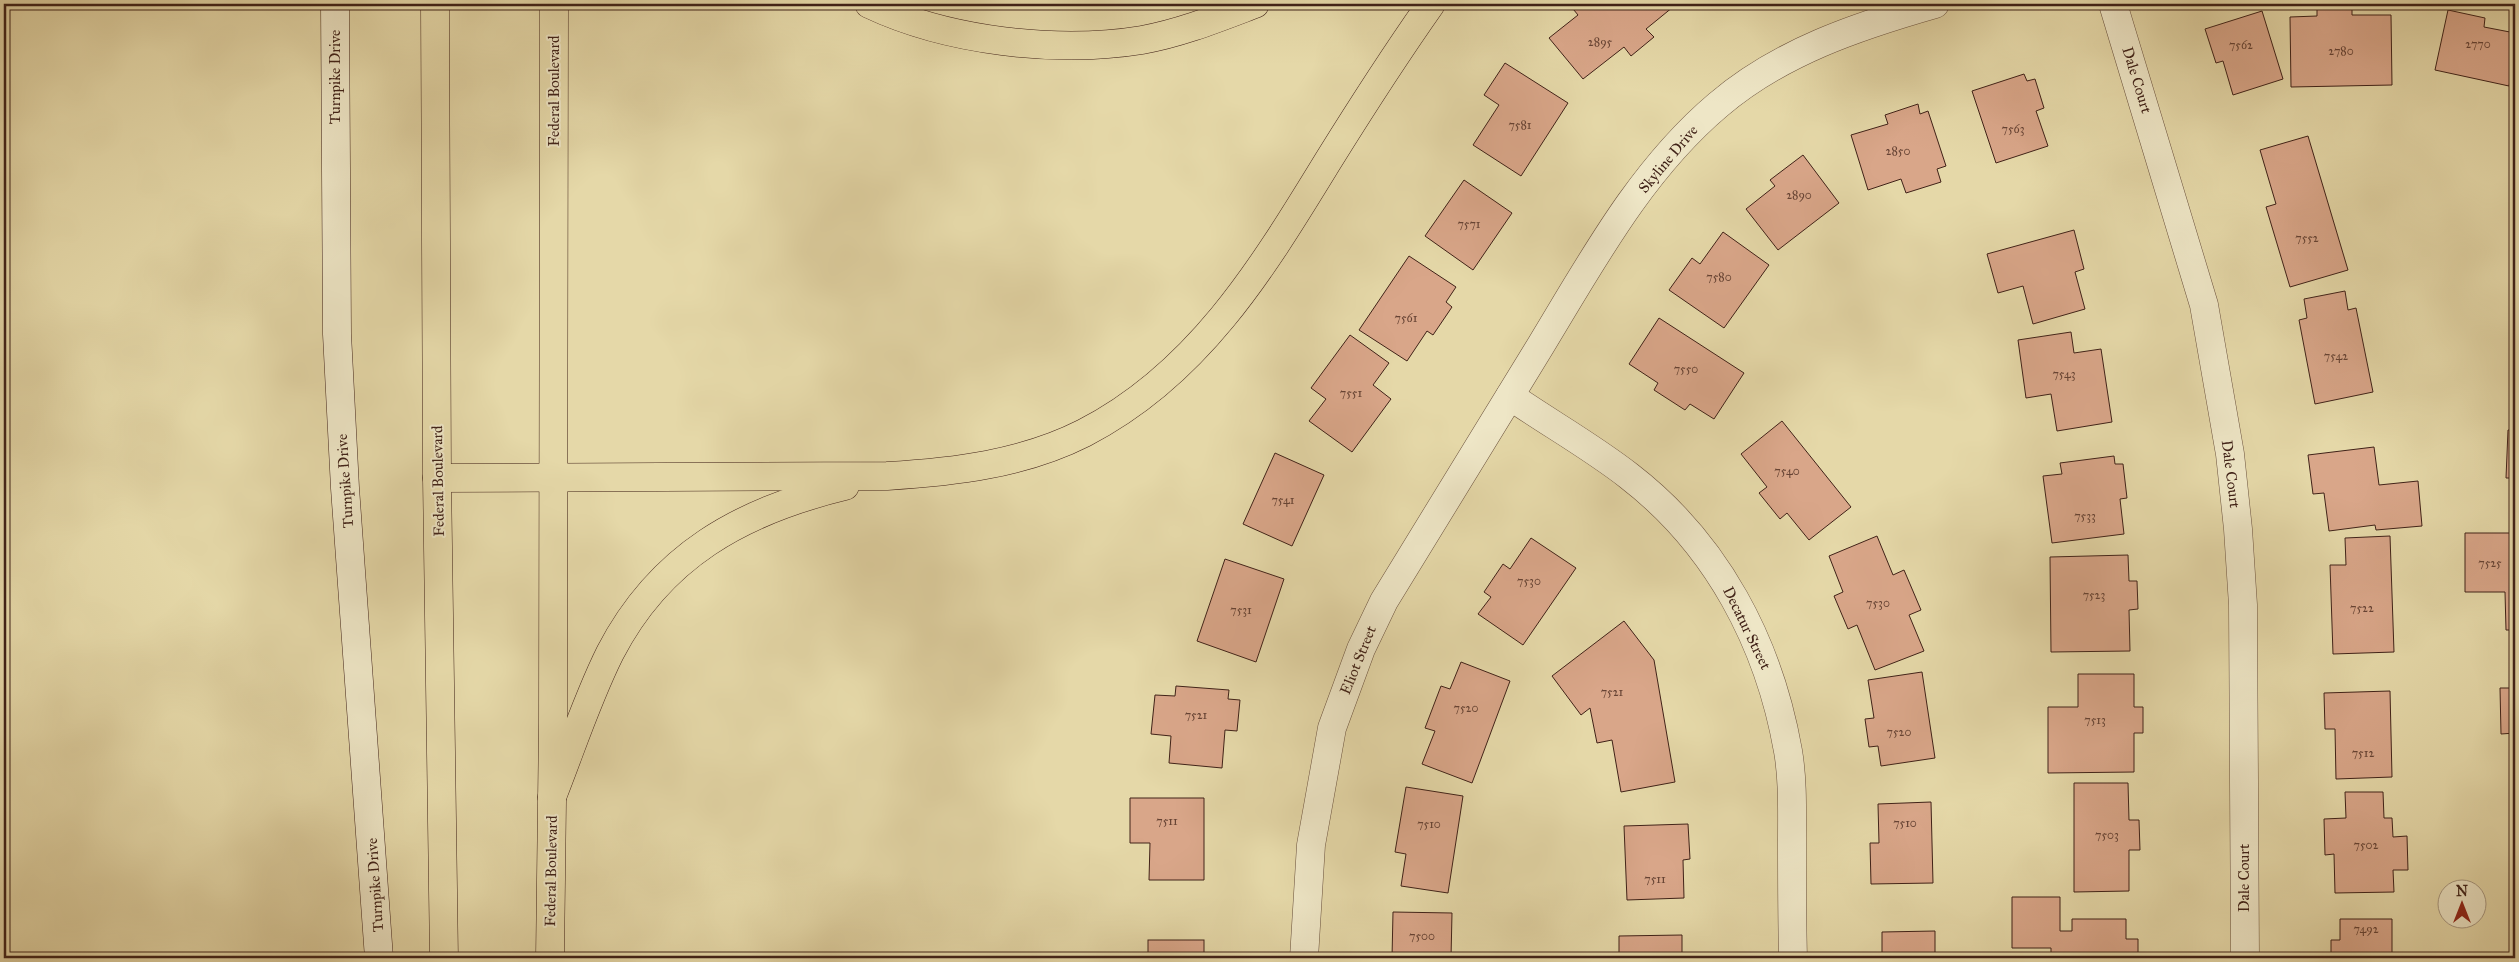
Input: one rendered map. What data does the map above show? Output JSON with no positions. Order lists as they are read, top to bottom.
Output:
{
  "streets": {
    "main road": ["Federal Boulevard"],
    "street": [
      "Turnpike Drive",
      "Dale Court",
      "Skyline Drive",
      "Decatur Street",
      "Eliot Street"
    ]
  },
  "crossings": [
    ["Skyline Drive", "Decatur Street"],
    ["Skyline Drive", "Eliot Street"],
    ["Decatur Street", "Eliot Street"]
  ],
  "house_numbers": [
    "2895",
    "2770",
    "7562",
    "2780",
    "7581",
    "7563",
    "2850",
    "2890",
    "7571",
    "7552",
    "7580",
    "7561",
    "7542",
    "7550",
    "7543",
    "7551",
    "7540",
    "7541",
    "7533",
    "7525",
    "7530",
    "7523",
    "7530",
    "7522",
    "7531",
    "7521",
    "7520",
    "7521",
    "7513",
    "7520",
    "7512",
    "7511",
    "7510",
    "7510",
    "7503",
    "7502",
    "7511",
    "7492",
    "7500"
  ],
  "north": "top"
}
